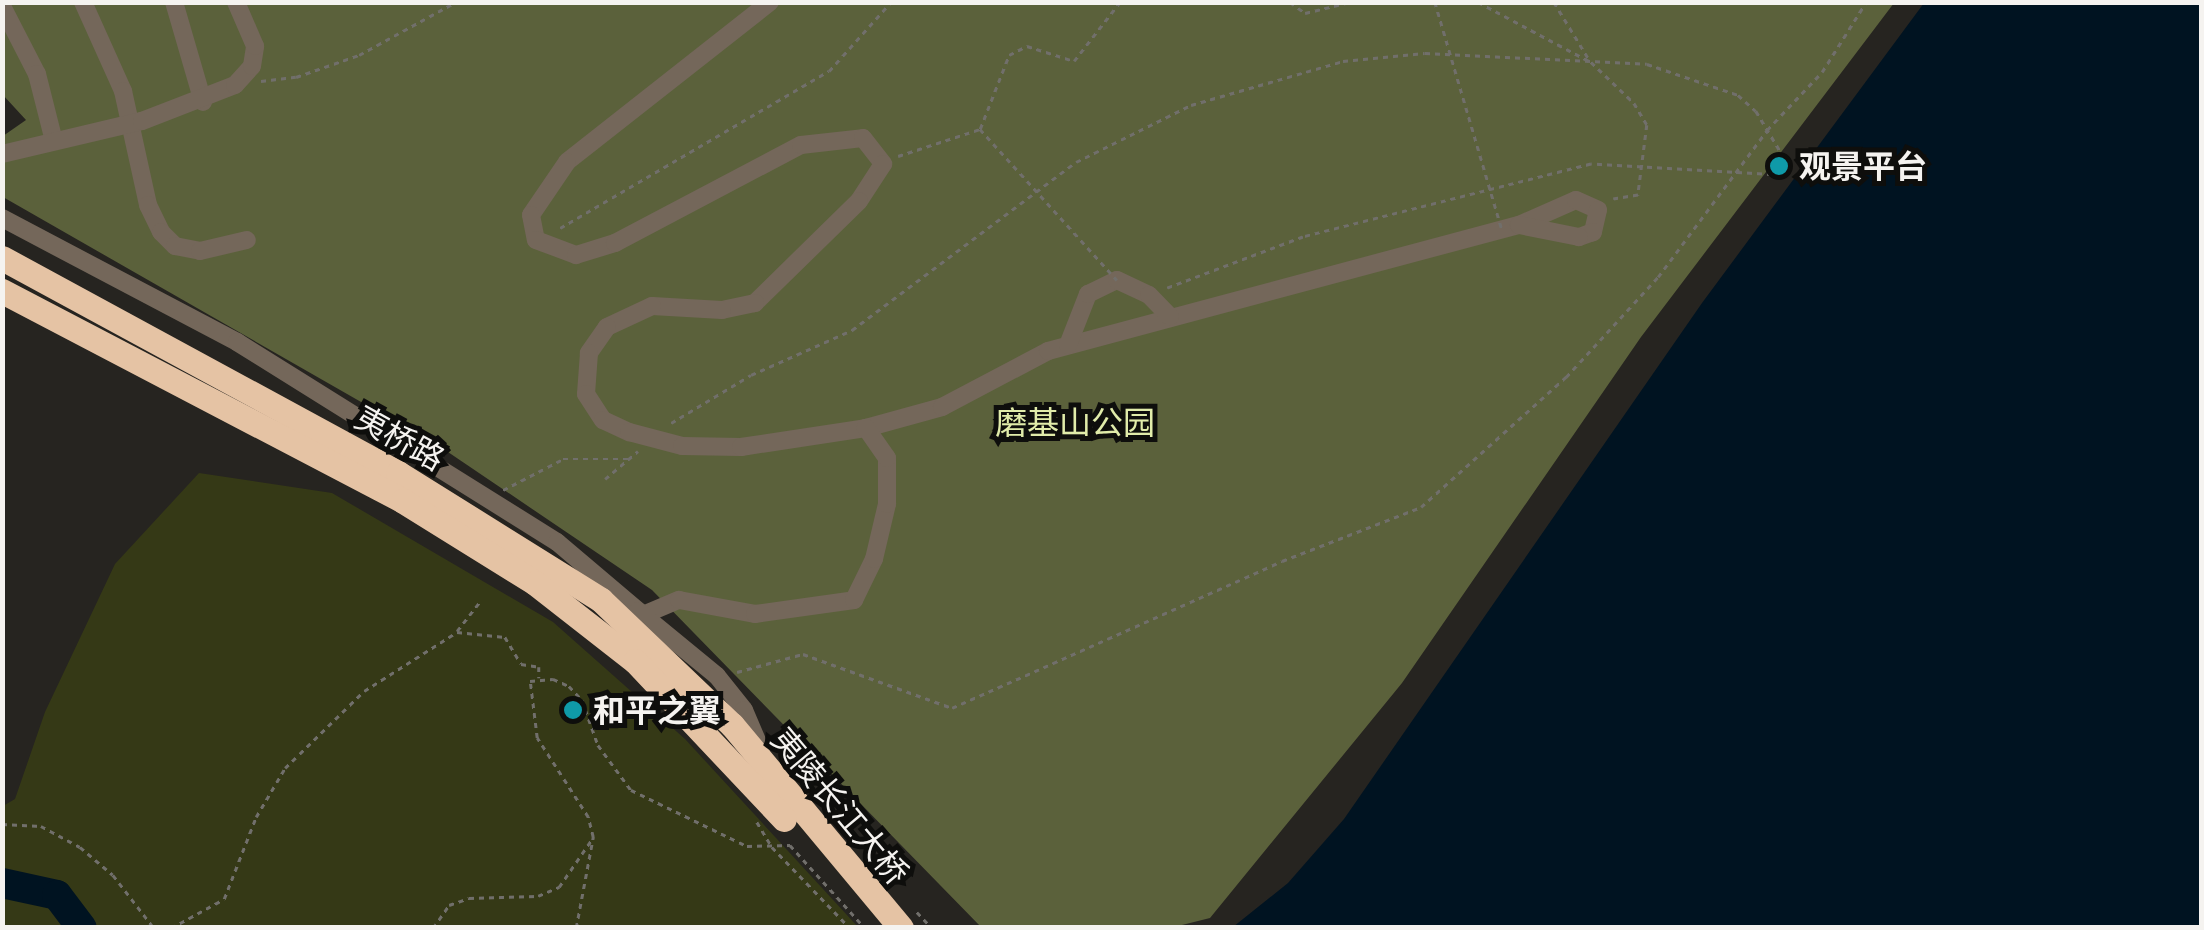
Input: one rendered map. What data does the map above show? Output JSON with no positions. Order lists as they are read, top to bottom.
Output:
{
  "streets": {
    "highway": ["夷桥路", "夷陵长江大桥"]
  },
  "crossings": [
    ["夷桥路", "夷陵长江大桥"]
  ],
  "parks": ["磨基山公园"],
  "places": ["观景平台", "和平之翼"]
}
